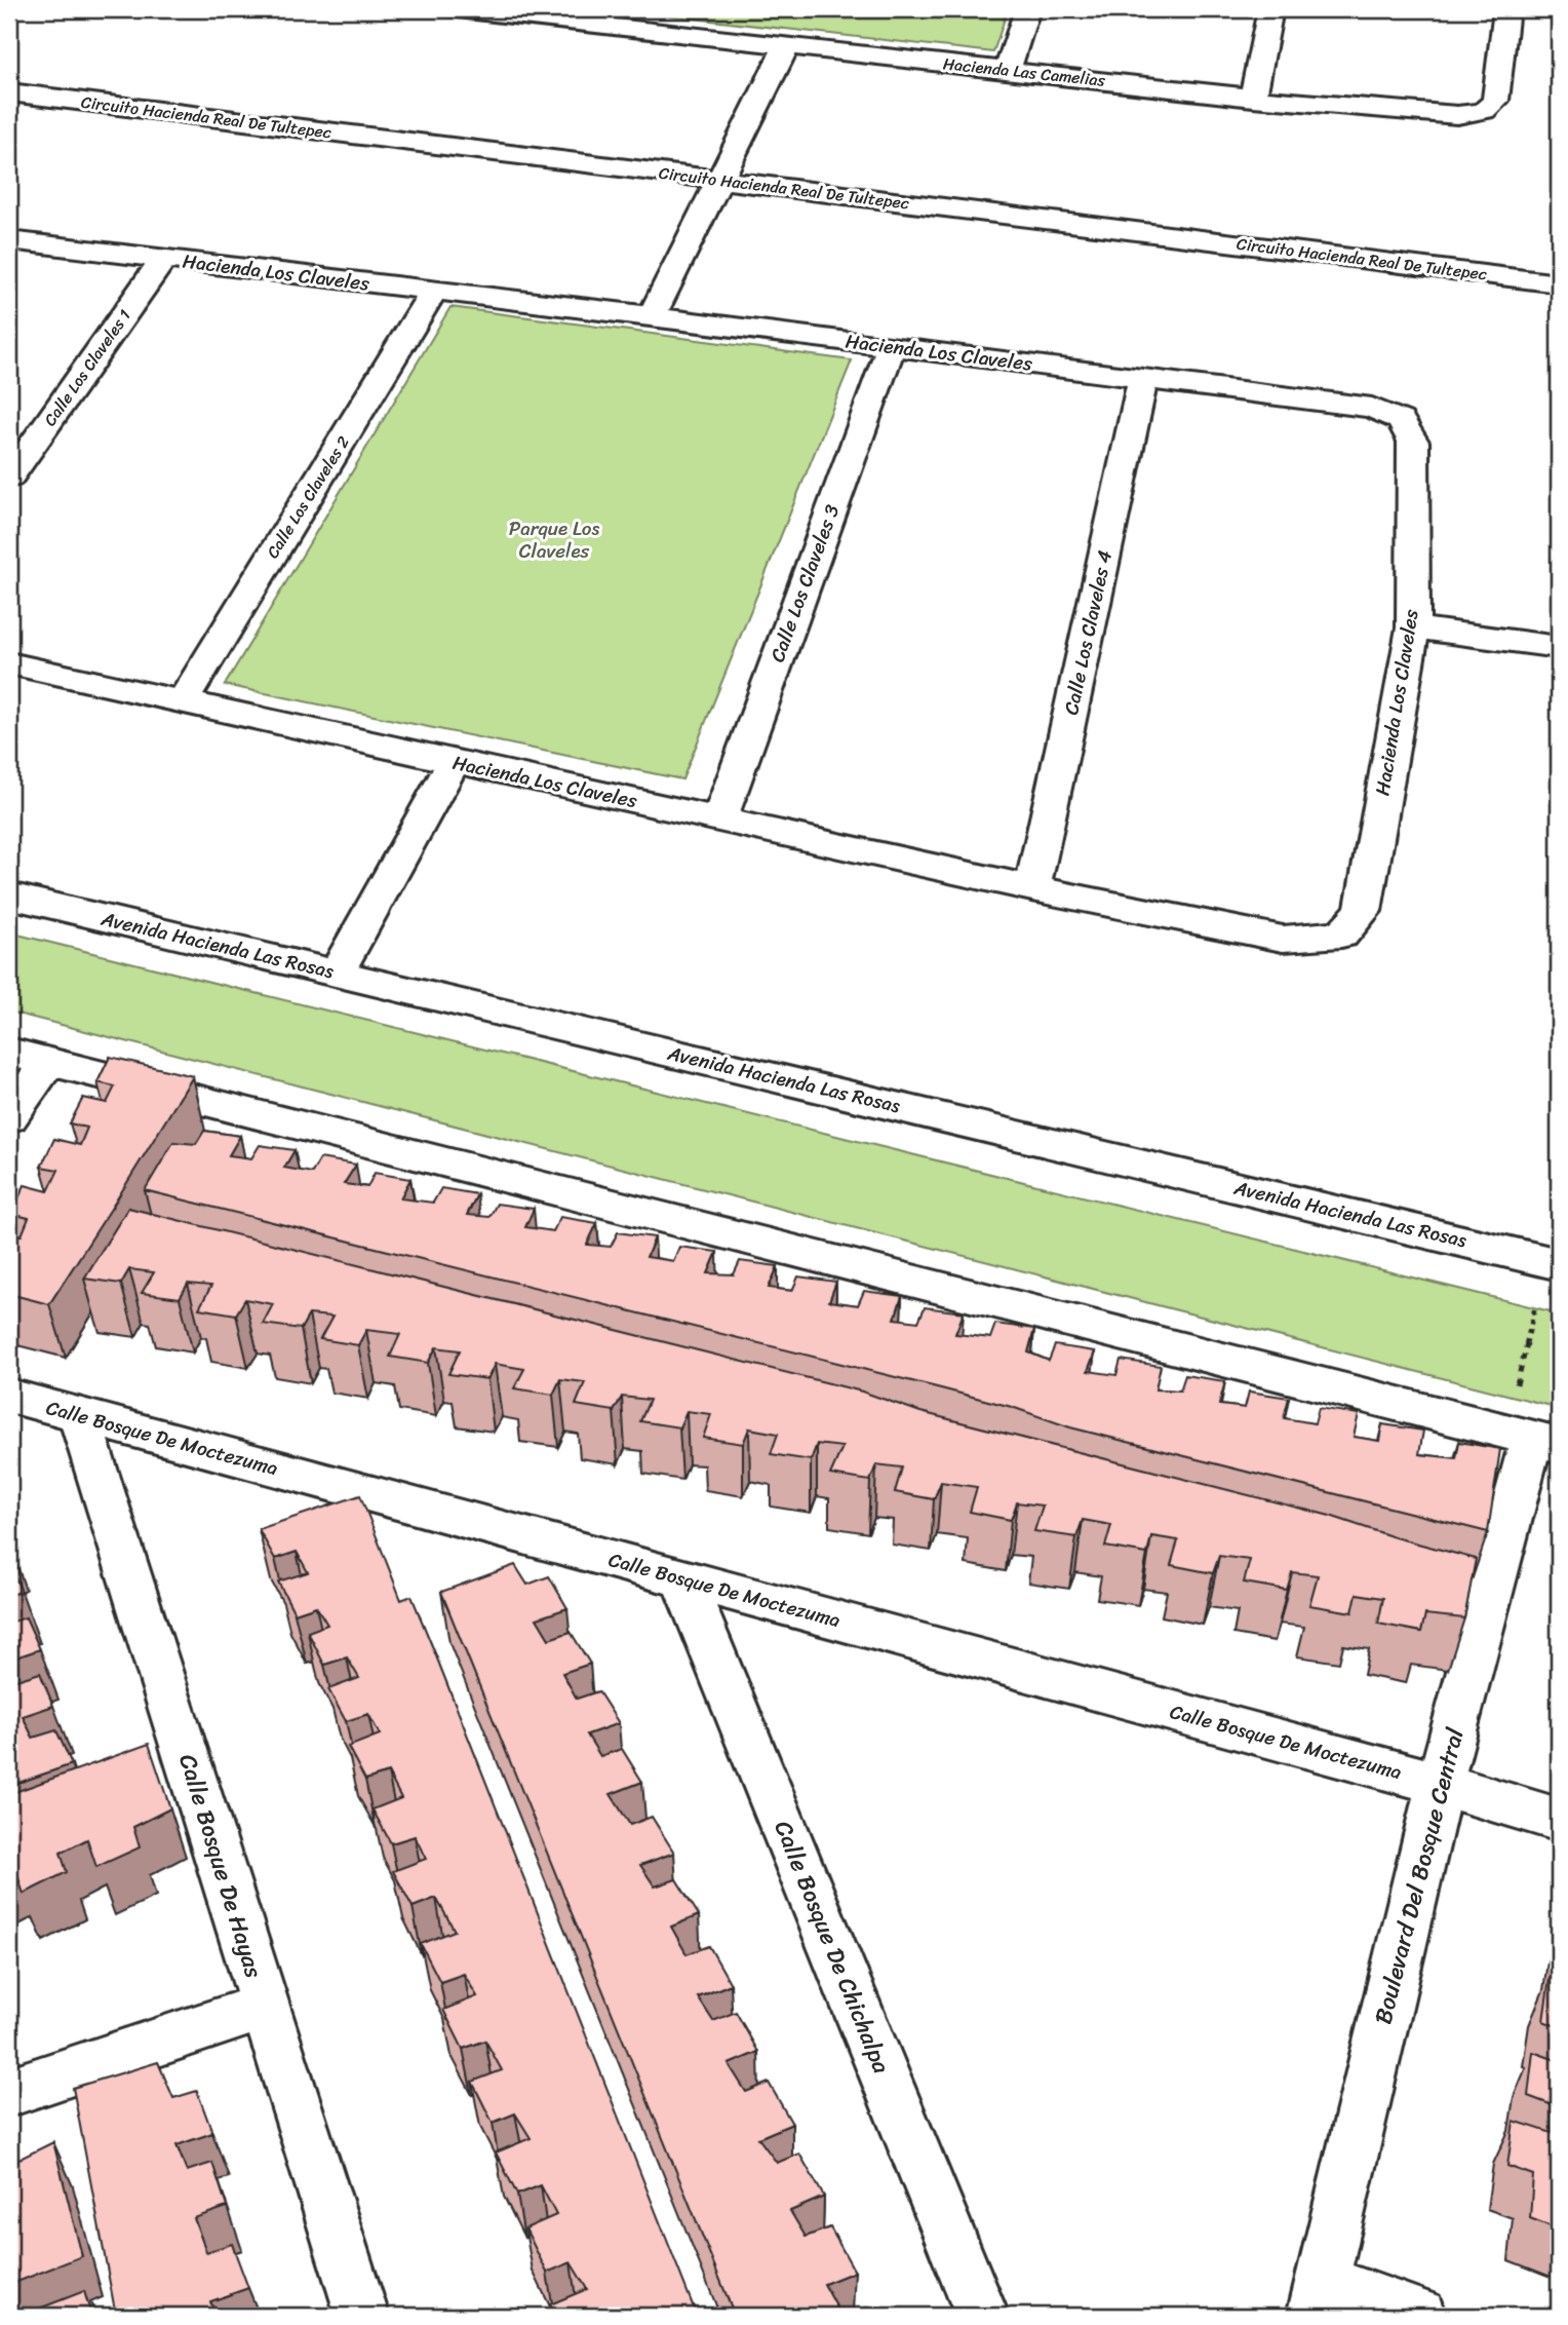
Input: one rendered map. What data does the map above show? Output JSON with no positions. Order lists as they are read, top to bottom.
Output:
{
  "streets": {
    "street": [
      "Hacienda Las Camelias",
      "Circuito Hacienda Real De Tultepec",
      "Hacienda Los Claveles",
      "Calle Los Claveles 1",
      "Calle Los Claveles 2",
      "Calle Los Claveles 3",
      "Calle Los Claveles 4",
      "Avenida Hacienda Las Rosas",
      "Calle Bosque De Moctezuma",
      "Calle Bosque De Hayas",
      "Boulevard Del Bosque Central",
      "Calle Bosque De Chichalpa"
    ]
  },
  "crossings": [
    ["Hacienda Los Claveles", "Calle Los Claveles 1"],
    ["Hacienda Los Claveles", "Calle Los Claveles 2"],
    ["Hacienda Los Claveles", "Calle Los Claveles 3"],
    ["Hacienda Los Claveles", "Calle Los Claveles 4"],
    ["Calle Bosque De Moctezuma", "Calle Bosque De Hayas"],
    ["Calle Bosque De Moctezuma", "Boulevard Del Bosque Central"],
    ["Calle Bosque De Moctezuma", "Calle Bosque De Chichalpa"]
  ],
  "parks": ["Parque Los Claveles"]
}
